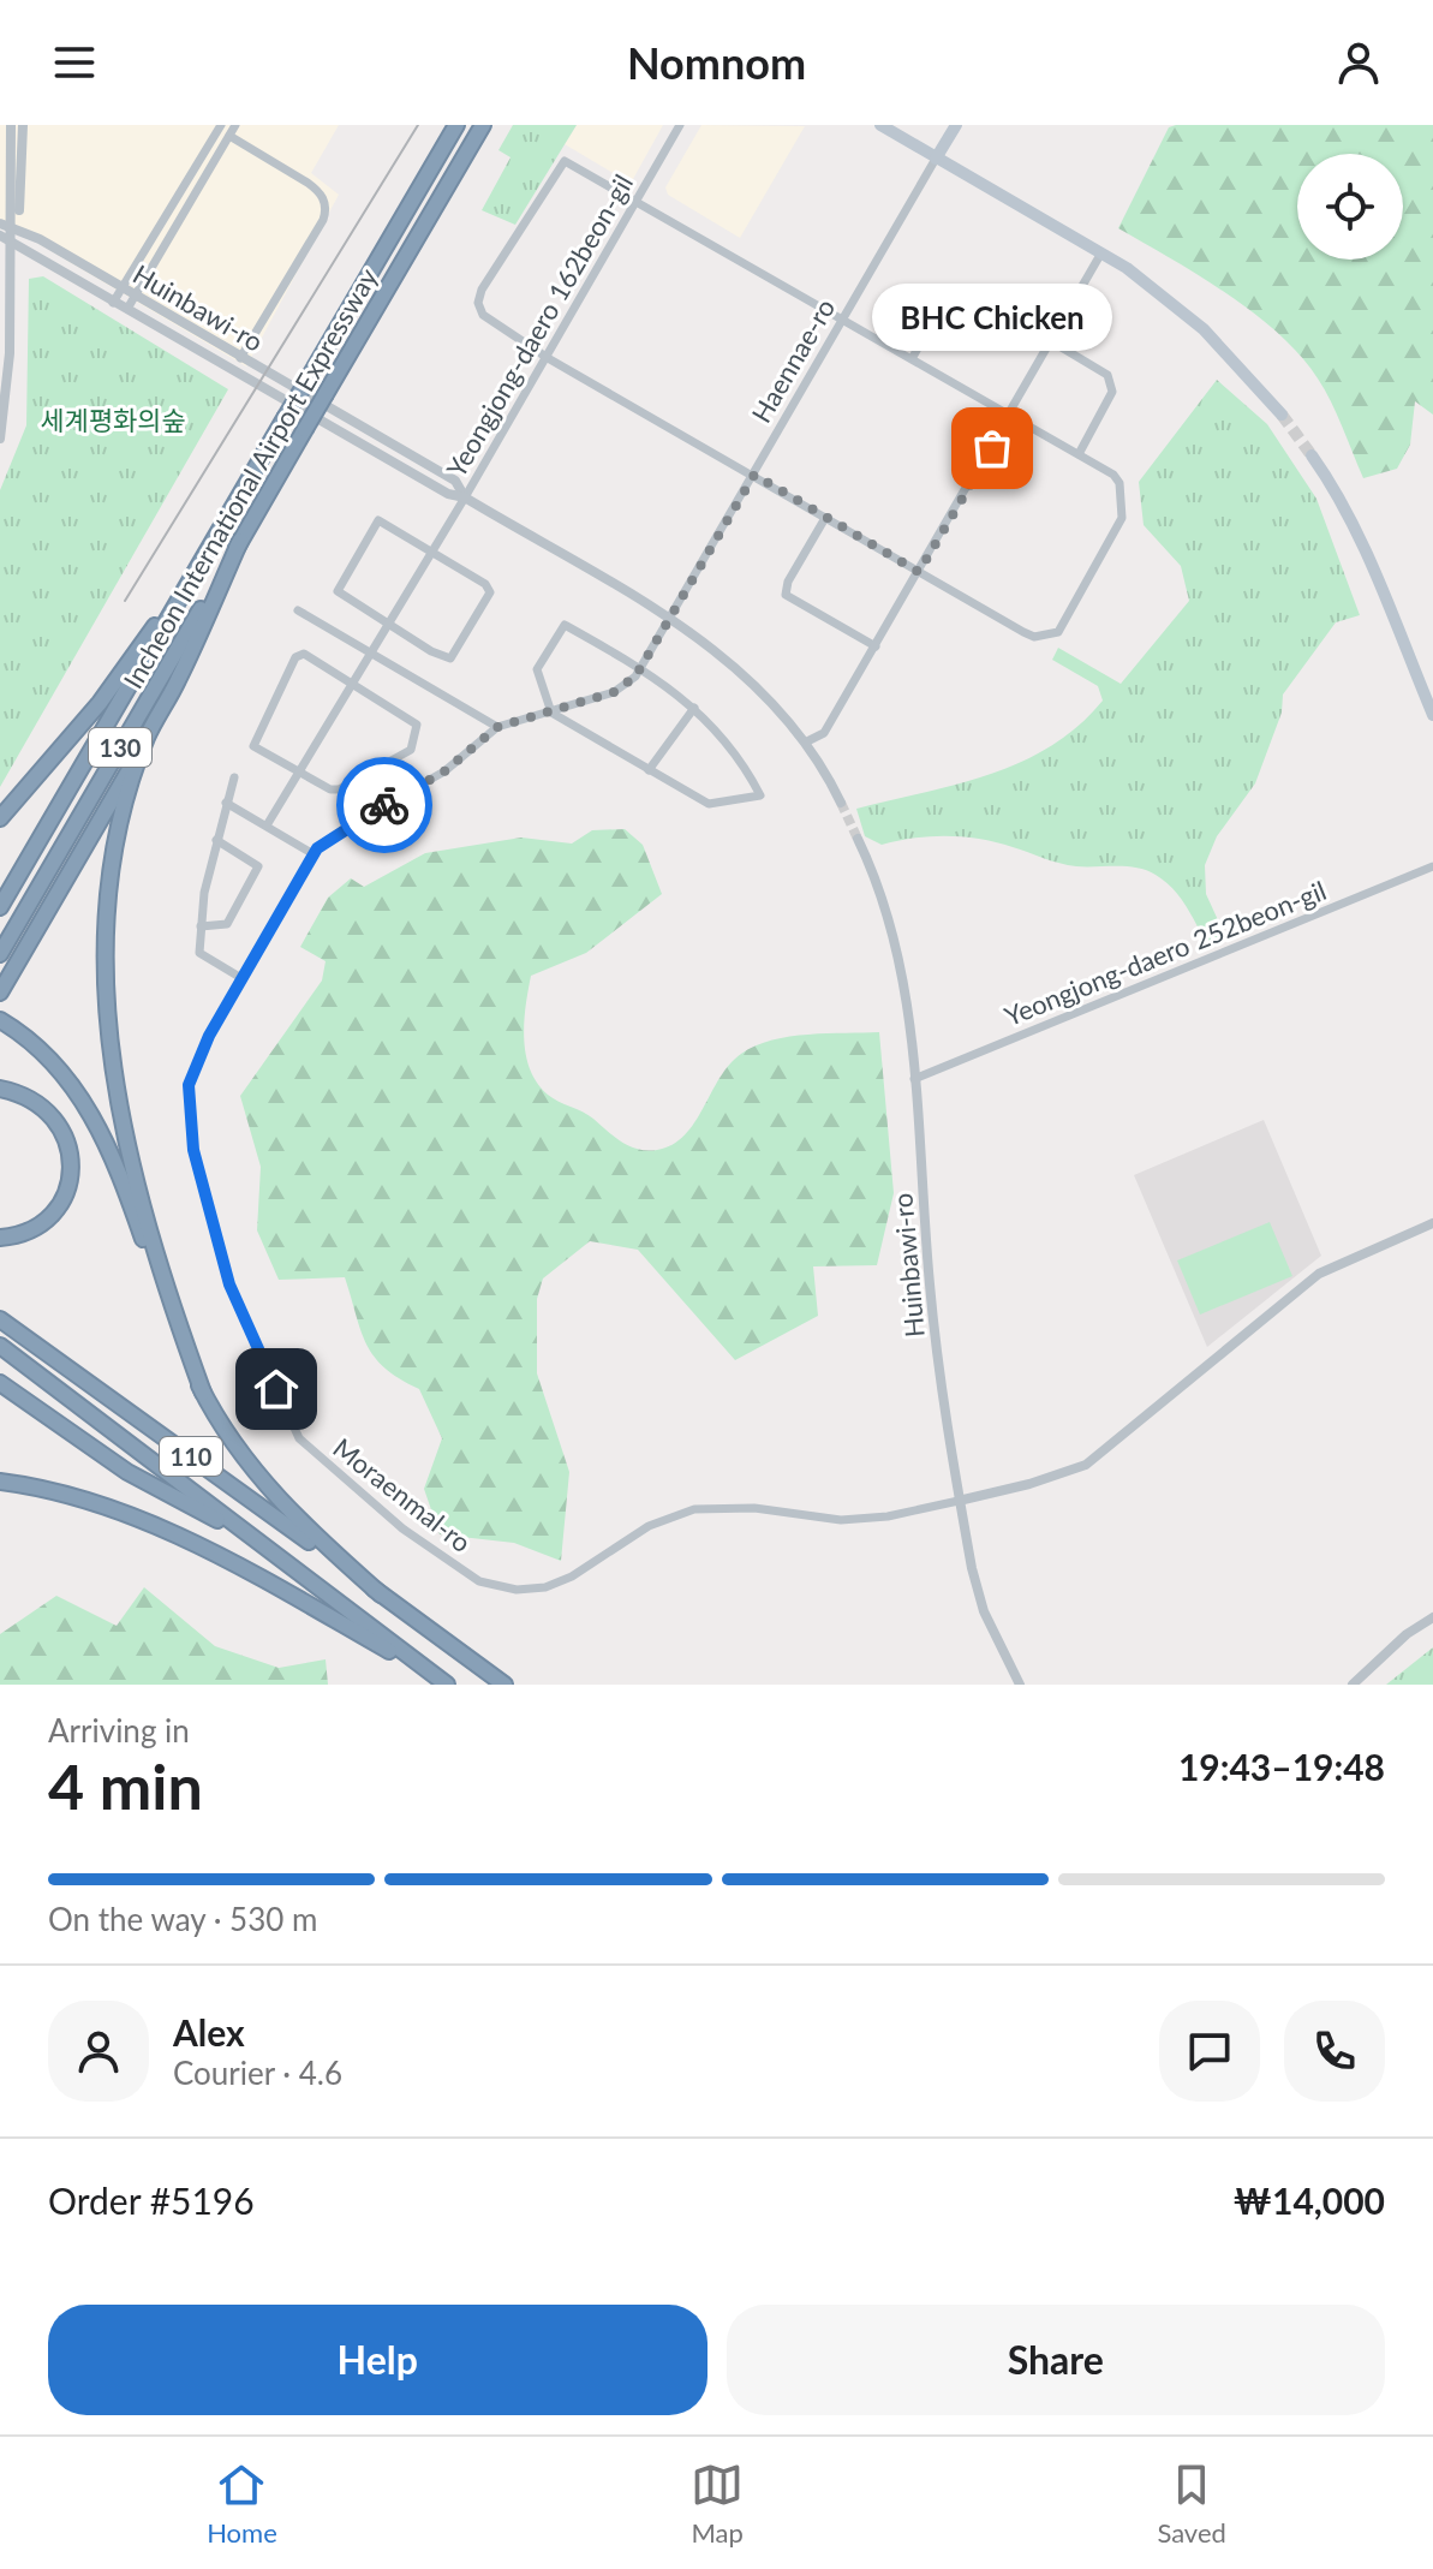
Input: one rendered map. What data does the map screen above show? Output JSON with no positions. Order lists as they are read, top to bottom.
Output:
{
  "streets": {
    "highway": ["Incheon International Airport Expressway", "130", "110"],
    "main road": ["Haennae-ro"],
    "street": [
      "Huinbawi-ro",
      "Yeongjong-daero 162beon-gil",
      "Yeongjong-daero 252beon-gil",
      "Moraenmal-ro"
    ]
  },
  "crossings": [
    ["Huinbawi-ro", "Yeongjong-daero 162beon-gil"],
    ["Huinbawi-ro", "Haennae-ro"],
    ["Huinbawi-ro", "Yeongjong-daero 252beon-gil"],
    ["Huinbawi-ro", "Moraenmal-ro"],
    ["Haennae-ro", "Moraenmal-ro"]
  ],
  "parks": ["세계평화의숲"],
  "places": ["BHC Chicken"],
  "page": {
    "header": "Nomnom",
    "bubble": "BHC Chicken",
    "heading": ["4 min", "Arriving in", "19:43–19:48"],
    "panel": [
      "Alex",
      "Courier · 4.6",
      "Order #5196",
      "₩14,000"
    ],
    "bar": "On the way · 530 m",
    "buttons": ["Help", "Share"],
    "tabs": ["Home", "Map", "Saved"]
  }
}
